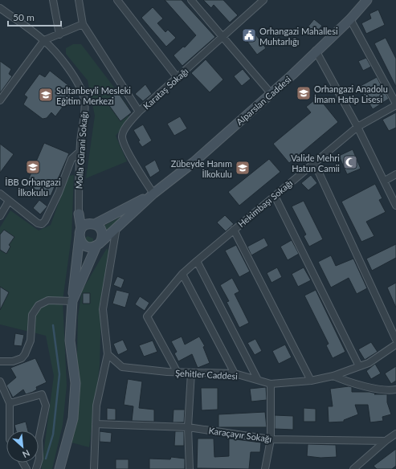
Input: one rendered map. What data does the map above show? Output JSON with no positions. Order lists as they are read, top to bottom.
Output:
{
  "streets": {
    "street": [
      "Karataş Sokağı",
      "Alparslan Caddesi",
      "Molla Gürani Sokağı",
      "Hekimbaşı Sokağı",
      "Şehitler Caddesi",
      "Karaçayır Sokağı"
    ]
  },
  "crossings": [
    ["Karataş Sokağı", "Alparslan Caddesi"],
    ["Hekimbaşı Sokağı", "Şehitler Caddesi"]
  ],
  "places": {
    "public building": ["Orhangazi Mahallesi Muhtarlığı"],
    "school or university": [
      "Orhangazi Anadolu İmam Hatip Lisesi",
      "Sultanbeyli Mesleki Eğitim Merkezi",
      "İBB Orhangazi İlkokulu",
      "Zübeyde Hanım İlkokulu"
    ],
    "mosque": ["Valide Mehri Hatun Camii"]
  },
  "scale_bar": "50 m",
  "north": "bottom right"
}
